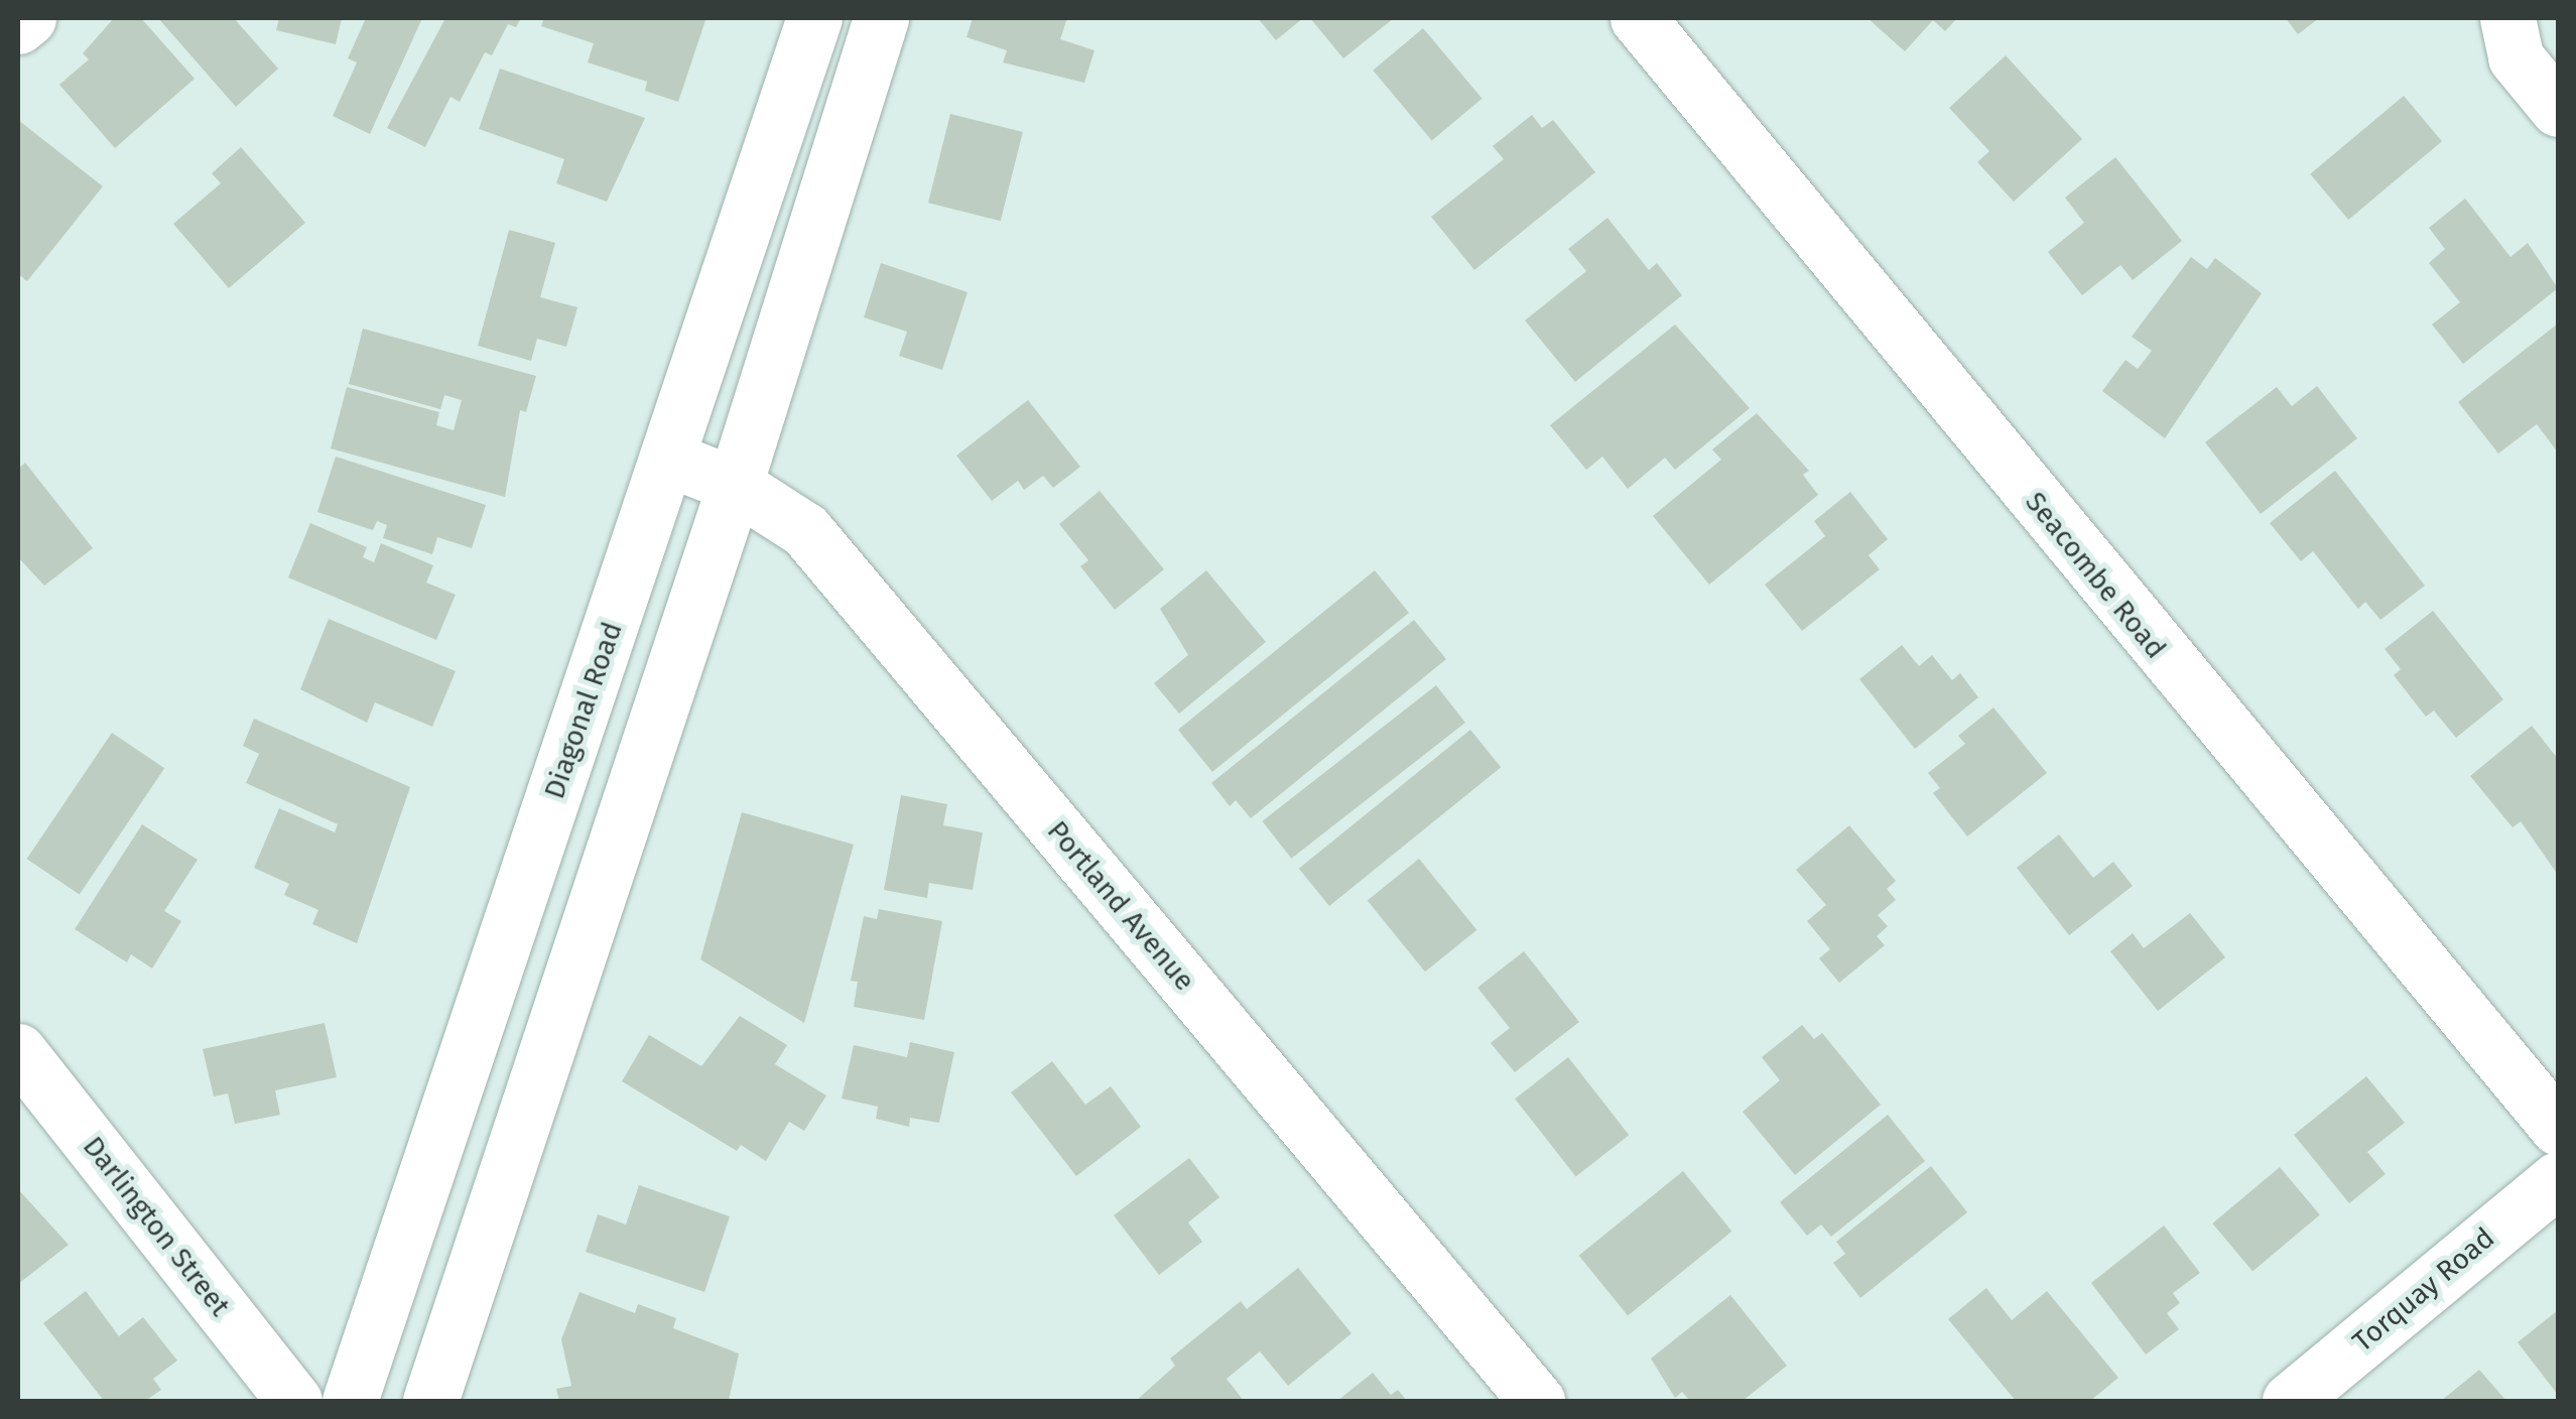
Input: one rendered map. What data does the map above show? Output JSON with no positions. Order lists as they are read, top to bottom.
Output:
{
  "streets": {
    "main road": [
      "Seacombe Road",
      "Diagonal Road",
      "Portland Avenue",
      "Darlington Street",
      "Torquay Road"
    ]
  },
  "crossings": [
    ["Diagonal Road", "Portland Avenue"]
  ]
}
